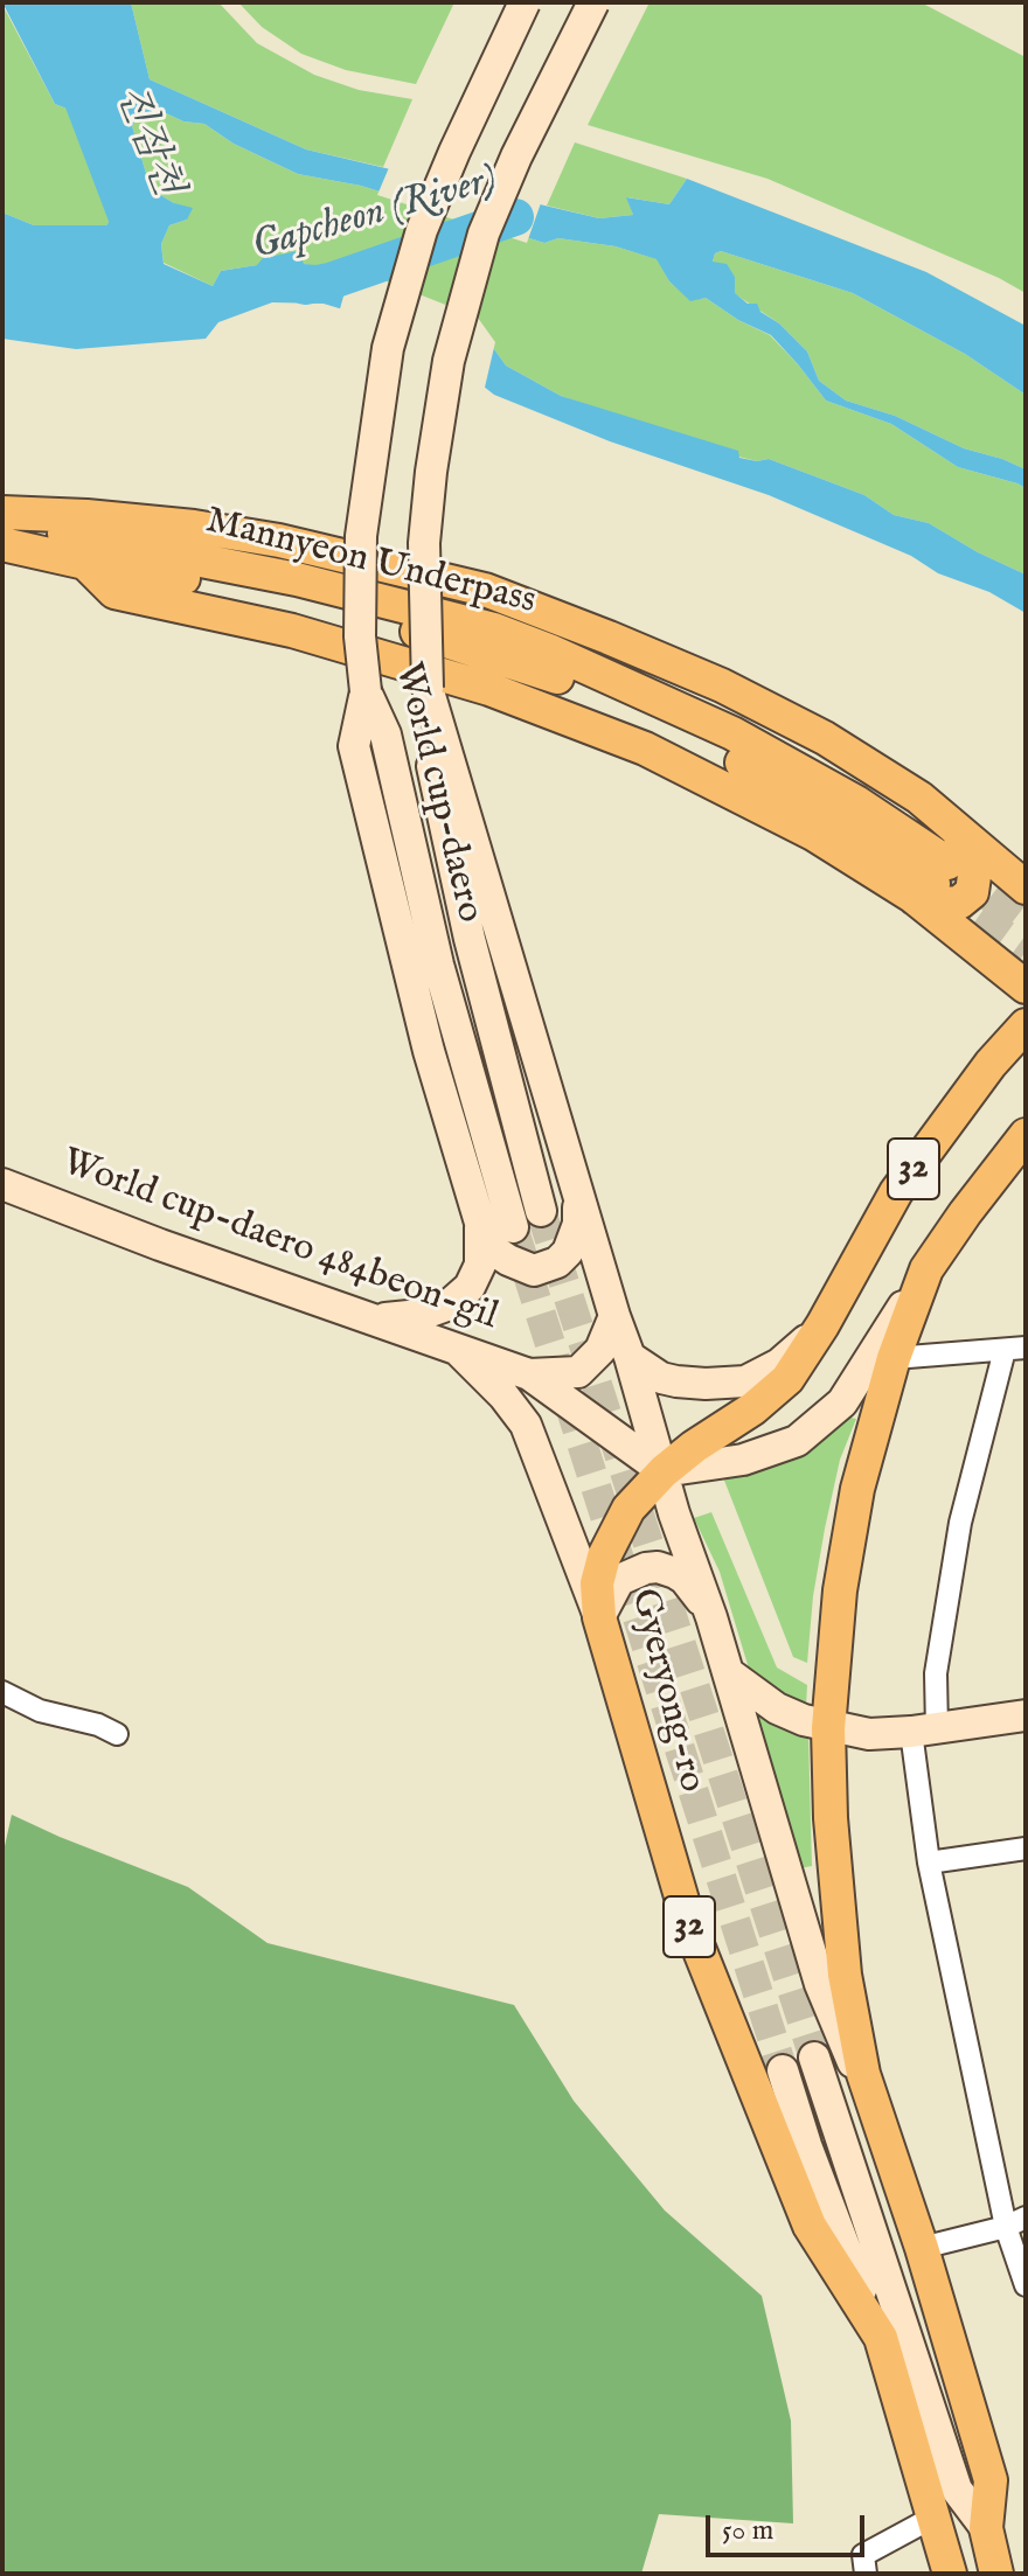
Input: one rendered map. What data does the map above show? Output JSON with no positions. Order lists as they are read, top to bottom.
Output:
{
  "streets": {
    "main road": ["Mannyeon Underpass", "32", "Gyeryong-ro"],
    "street": ["World cup-daero", "World cup-daero 484beon-gil"]
  },
  "crossings": [
    ["32", "Gyeryong-ro"]
  ],
  "water": ["진잠천", "Gapcheon (River)"],
  "scale_bar": "50 m"
}
